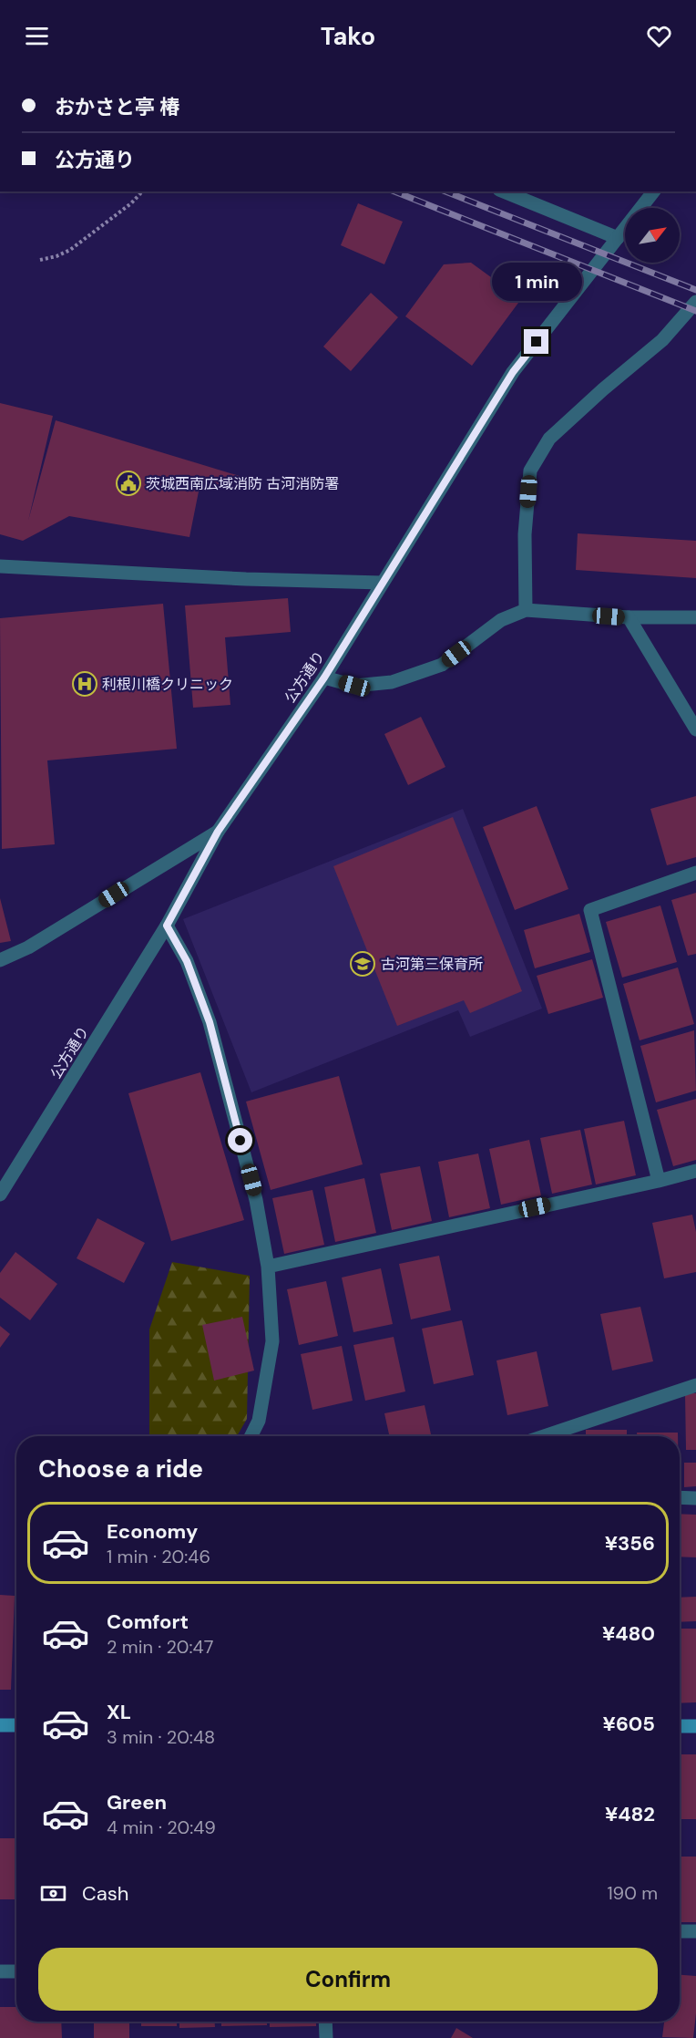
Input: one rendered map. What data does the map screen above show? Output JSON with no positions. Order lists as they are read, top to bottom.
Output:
{
  "streets": {
    "street": ["公方通り"]
  },
  "places": {
    "public building": ["茨城西南広域消防 古河消防署"],
    "hospital": ["利根川橋クリニック"],
    "school or university": ["古河第三保育所"]
  },
  "north": "top right",
  "page": {
    "header": "Tako",
    "banner": ["おかさと亭 椿", "公方通り"],
    "bubble": "1 min",
    "heading": "Choose a ride",
    "list": [
      {
        "name": "Economy",
        "note": "1 min · 20:46",
        "value": "¥356"
      },
      {
        "name": "Comfort",
        "note": "2 min · 20:47",
        "value": "¥480"
      },
      {
        "name": "XL",
        "note": "3 min · 20:48",
        "value": "¥605"
      },
      {
        "name": "Green",
        "note": "4 min · 20:49",
        "value": "¥482"
      }
    ],
    "pay": ["Cash", "190 m"],
    "buttons": "Confirm"
  }
}
